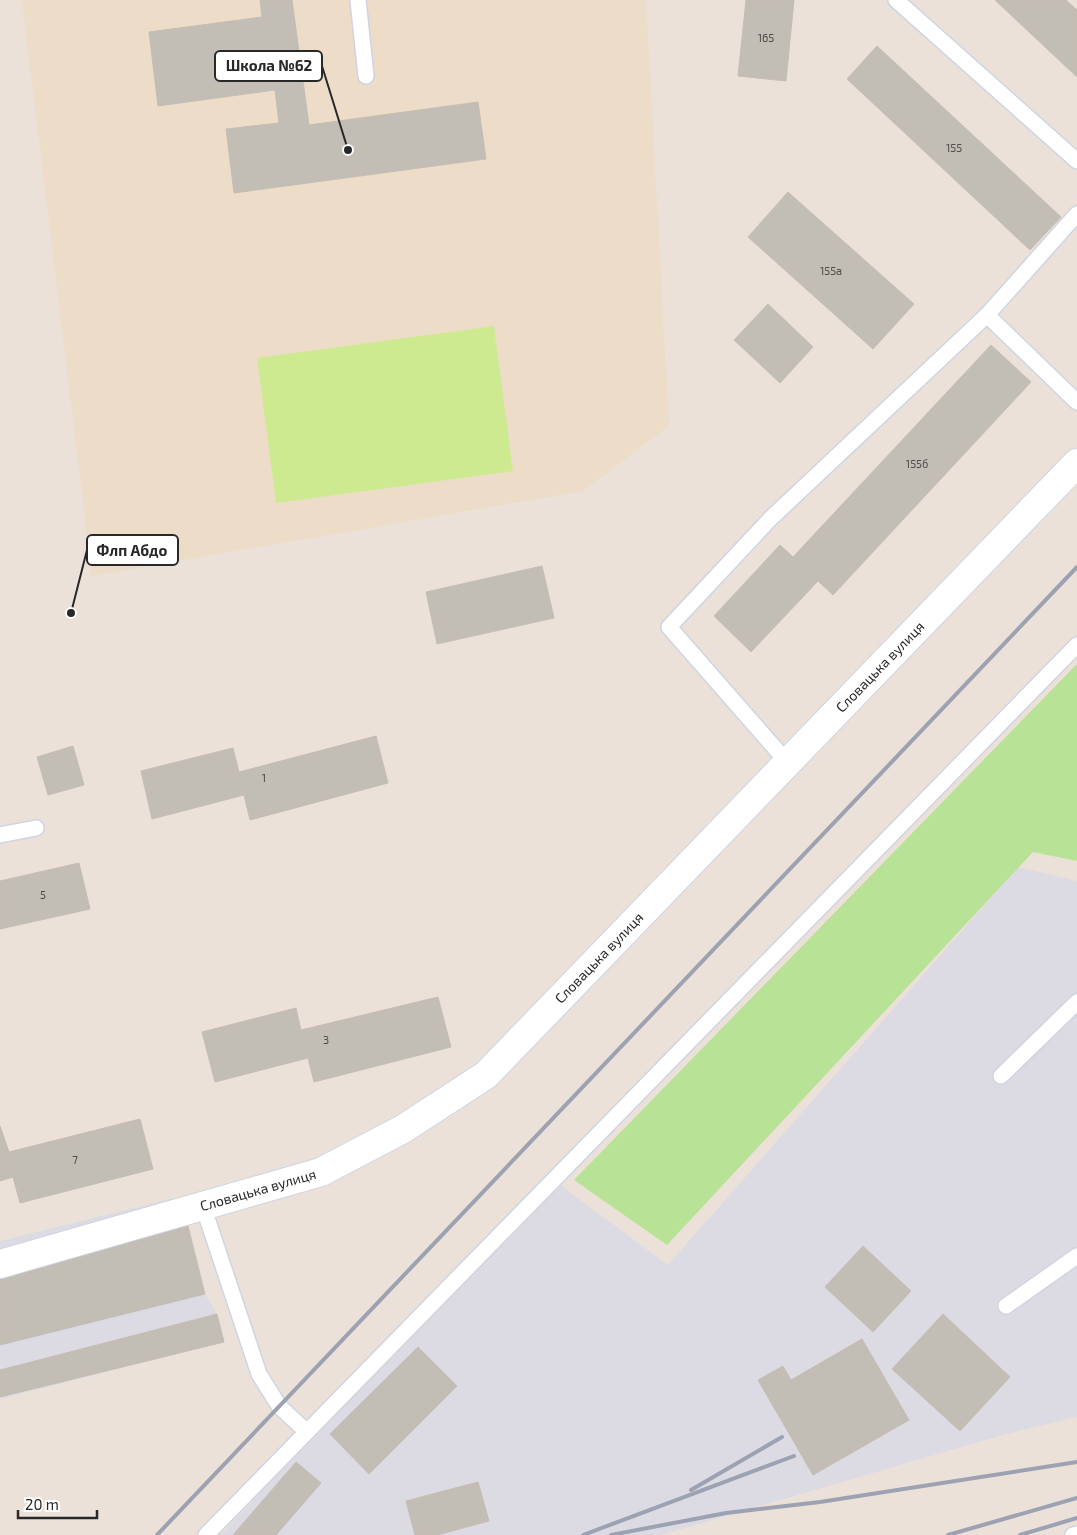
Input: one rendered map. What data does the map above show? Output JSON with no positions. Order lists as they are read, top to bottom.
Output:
{
  "streets": {
    "street": ["Словацька вулиця"]
  },
  "places": ["Школа №62", "Флп Абдо"],
  "house_numbers": [
    "165",
    "155",
    "155а",
    "155б",
    "1",
    "5",
    "3",
    "7"
  ],
  "scale_bar": "20 m"
}
